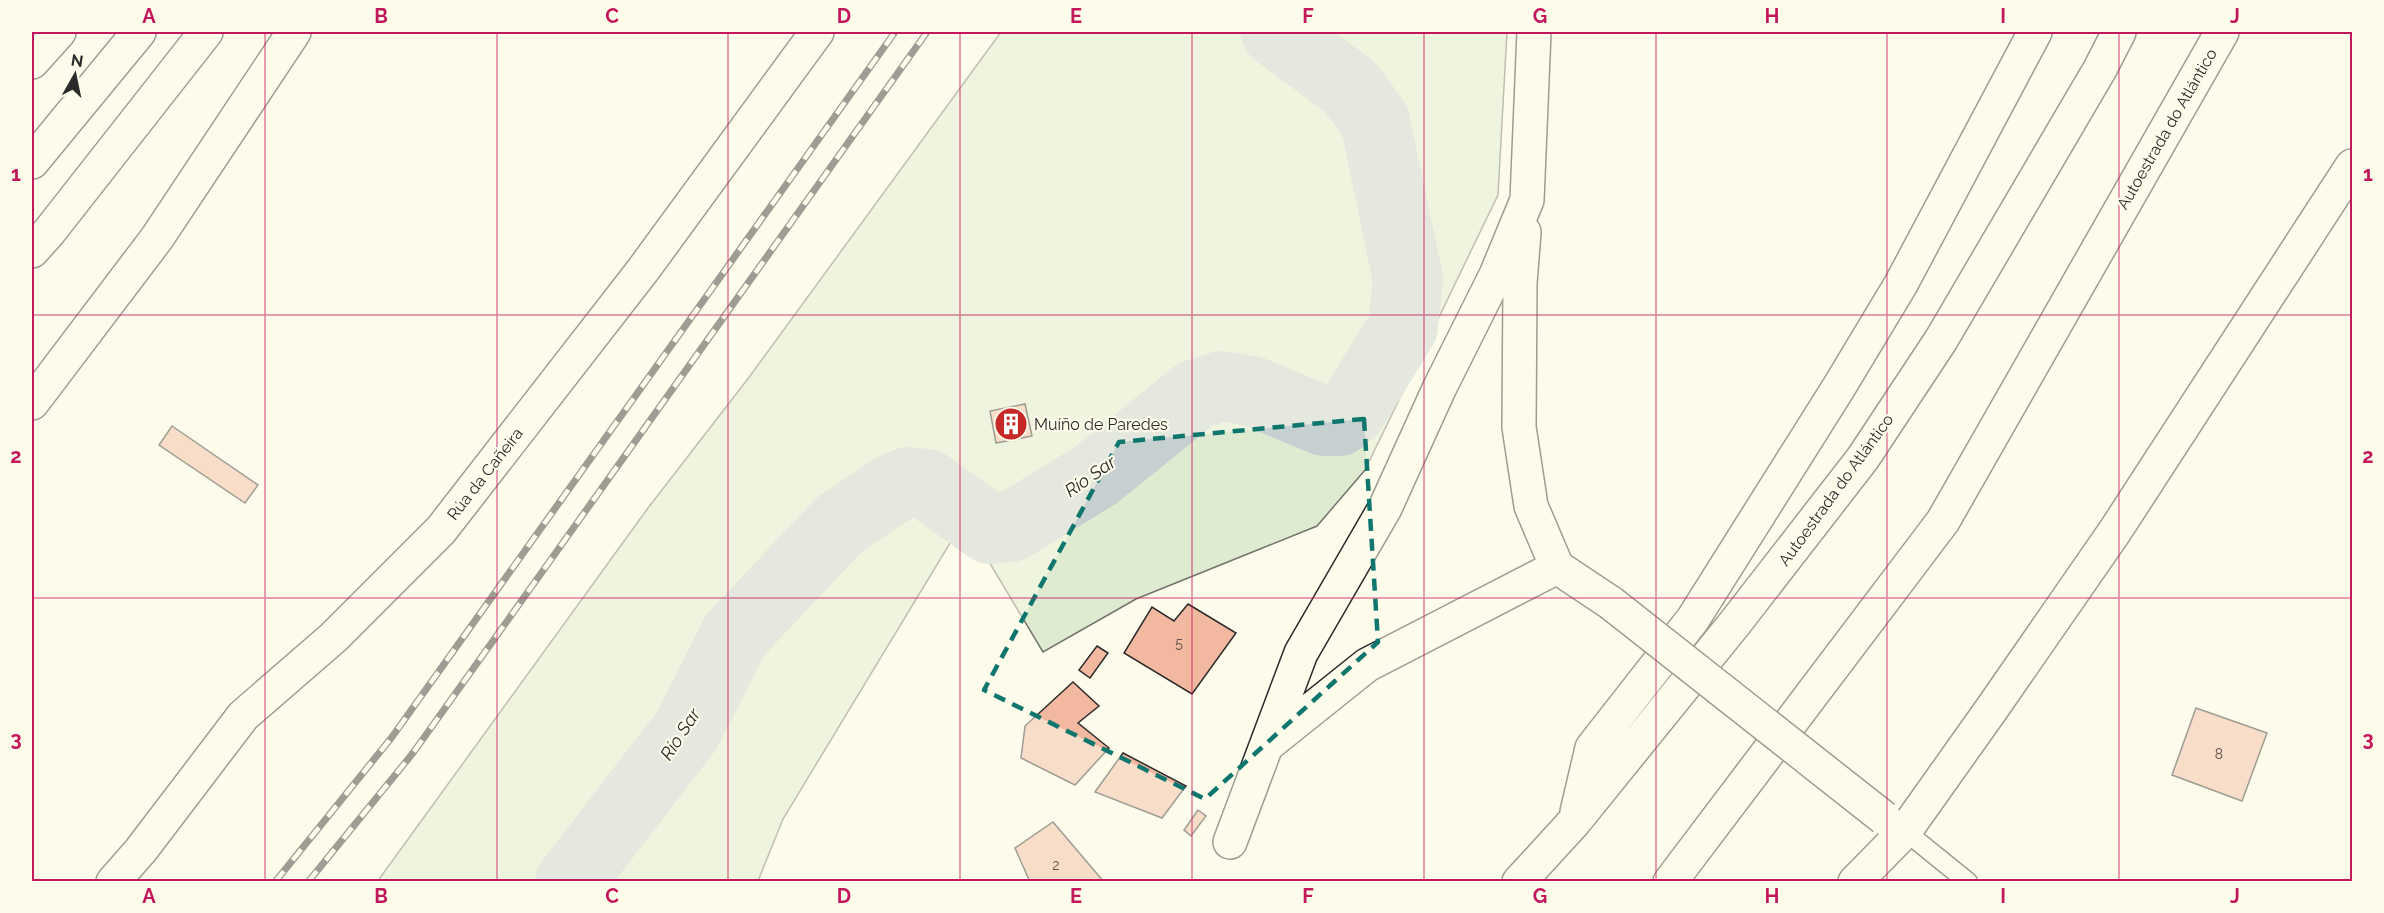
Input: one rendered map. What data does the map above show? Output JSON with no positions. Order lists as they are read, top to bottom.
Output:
{
  "streets": {
    "main road": ["Autoestrada do Atlántico", "Rúa da Cañeira"]
  },
  "water": ["Río Sar"],
  "places": {
    "building": ["Muíño de Paredes"]
  },
  "house_numbers": ["5", "8", "2"],
  "north": "top",
  "grid": {
    "columns": [
      "A",
      "B",
      "C",
      "D",
      "E",
      "F",
      "G",
      "H",
      "I",
      "J"
    ],
    "rows": ["1", "2", "3"]
  }
}
